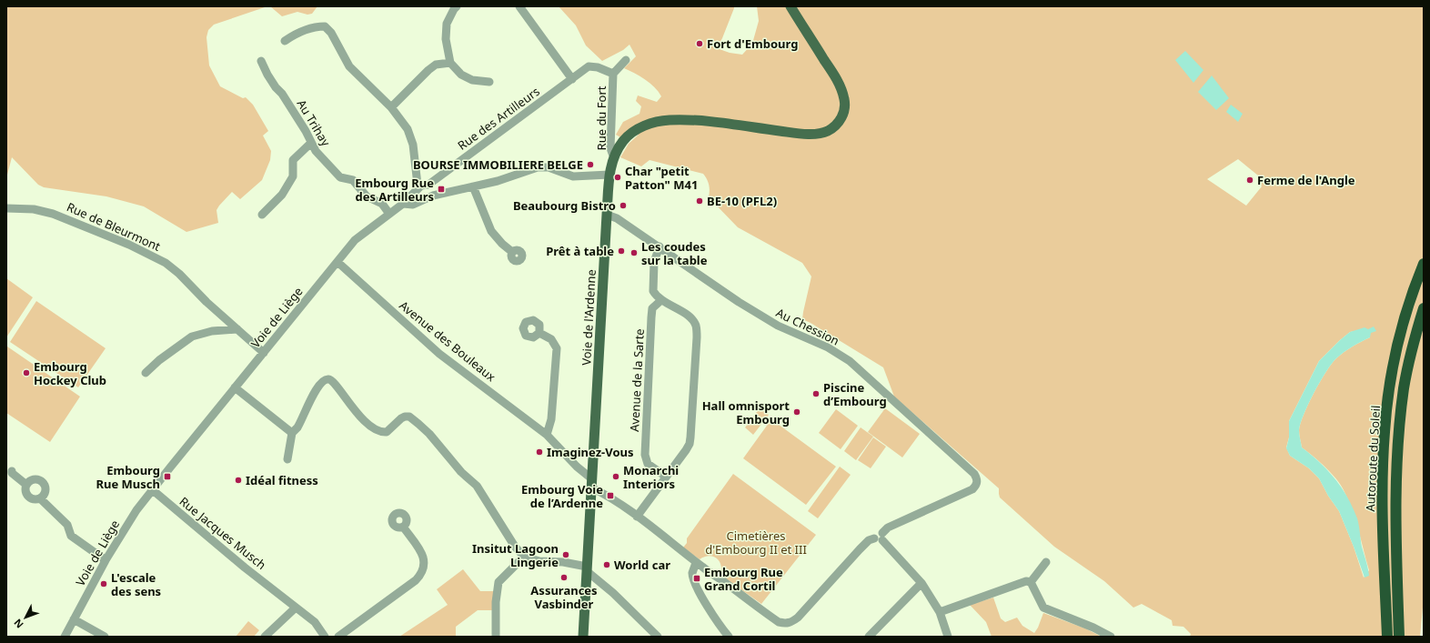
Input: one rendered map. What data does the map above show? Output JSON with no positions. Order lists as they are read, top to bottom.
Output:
{
  "streets": {
    "highway": ["Autoroute du Soleil"],
    "main road": ["Voie de l'Ardenne"],
    "street": [
      "Rue des Artilleurs",
      "Rue du Fort",
      "Au Trihay",
      "Rue de Bleurmont",
      "Voie de Liège",
      "Au Chession",
      "Avenue des Bouleaux",
      "Avenue de la Sarte",
      "Rue Jacques Musch"
    ]
  },
  "crossings": [
    ["Rue des Artilleurs", "Rue du Fort"],
    ["Rue des Artilleurs", "Voie de Liège"],
    ["Rue du Fort", "Voie de l'Ardenne"],
    ["Au Trihay", "Voie de Liège"],
    ["Rue de Bleurmont", "Voie de Liège"],
    ["Voie de Liège", "Voie de l'Ardenne"],
    ["Voie de Liège", "Avenue des Bouleaux"],
    ["Voie de Liège", "Rue Jacques Musch"],
    ["Voie de l'Ardenne", "Au Chession"],
    ["Voie de l'Ardenne", "Avenue des Bouleaux"],
    ["Au Chession", "Avenue des Bouleaux"]
  ],
  "parks": ["Cimetières d'Embourg II et III"],
  "places": {
    "other": [
      "Fort d'Embourg",
      "BOURSE IMMOBILIERE BELGE",
      "Char \"petit Patton\" M41",
      "Ferme de l'Angle",
      "BE-10 (PFL2)",
      "Beaubourg Bistro",
      "Prêt à table",
      "Les coudes sur la table",
      "Embourg Hockey Club",
      "Piscine d’Embourg",
      "Hall omnisport Embourg",
      "Imaginez-Vous",
      "Monarchi Interiors",
      "Idéal fitness",
      "Insitut Lagoon Lingerie",
      "World car",
      "Assurances Vasbinder",
      "L'escale des sens"
    ],
    "transit": [
      "Embourg Rue des Artilleurs",
      "Embourg Rue Musch",
      "Embourg Voie de l’Ardenne",
      "Embourg Rue Grand Cortil"
    ]
  },
  "north": "bottom left"
}
